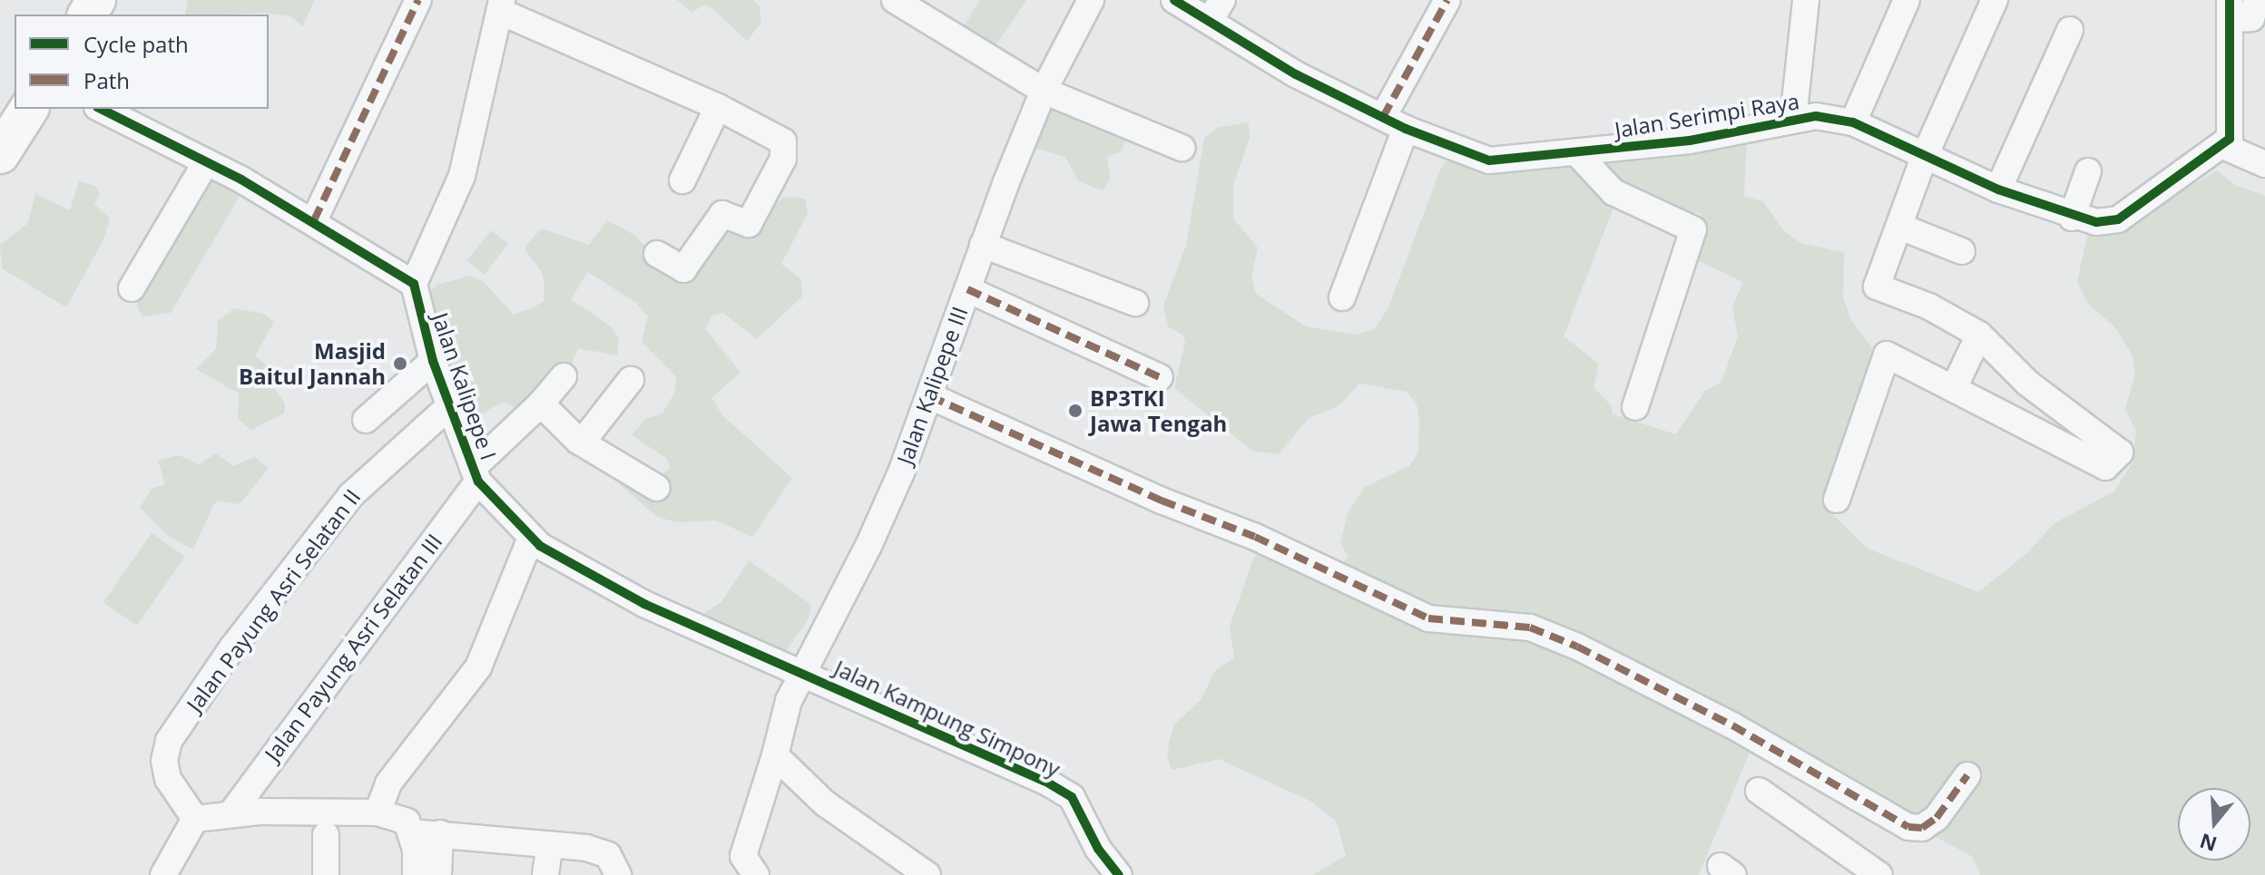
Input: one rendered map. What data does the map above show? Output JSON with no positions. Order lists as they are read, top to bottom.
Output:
{
  "streets": {
    "street": [
      "Jalan Serimpi Raya",
      "Jalan Kalipepe III",
      "Jalan Kalipepe I",
      "Jalan Payung Asri Selatan II",
      "Jalan Payung Asri Selatan III",
      "Jalan Kampung Simpony"
    ]
  },
  "crossings": [
    ["Jalan Kalipepe III", "Jalan Kalipepe I"],
    ["Jalan Kalipepe III", "Jalan Kampung Simpony"],
    ["Jalan Kalipepe I", "Jalan Payung Asri Selatan II"],
    ["Jalan Kalipepe I", "Jalan Payung Asri Selatan III"],
    ["Jalan Kalipepe I", "Jalan Kampung Simpony"]
  ],
  "places": ["Masjid Baitul Jannah", "BP3TKI Jawa Tengah"],
  "legend": ["Cycle path", "Path"],
  "north": "bottom"
}
